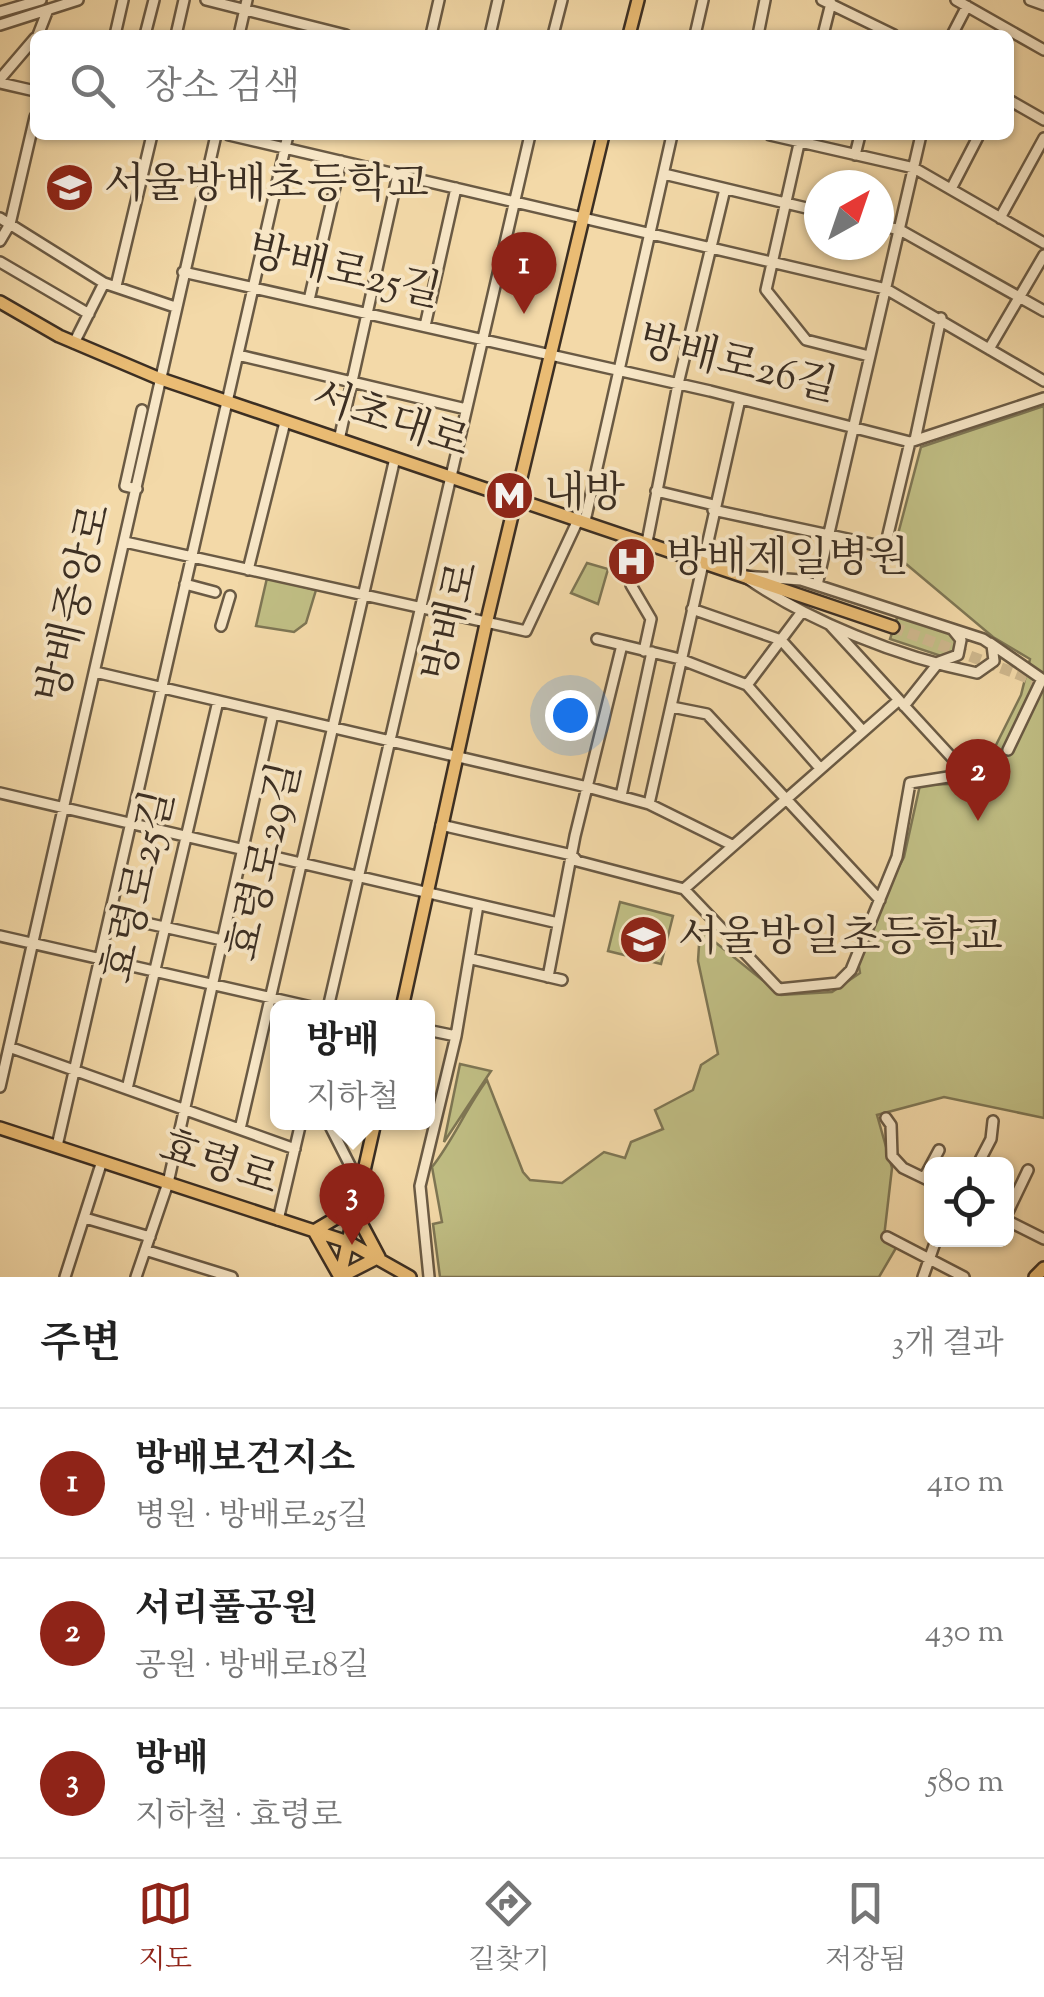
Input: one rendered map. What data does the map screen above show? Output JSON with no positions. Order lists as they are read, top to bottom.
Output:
{
  "streets": {
    "main road": ["서초대로", "방배로", "효령로"],
    "street": [
      "방배로25길",
      "방배로26길",
      "방배중앙로",
      "효령로29길",
      "효령로25길"
    ]
  },
  "crossings": [
    ["방배로25길", "방배로26길"],
    ["방배로25길", "방배중앙로"],
    ["방배로25길", "방배로"],
    ["방배로26길", "방배로"],
    ["서초대로", "방배중앙로"],
    ["서초대로", "방배로"],
    ["서초대로", "효령로29길"]
  ],
  "places": {
    "school or university": ["서울방배초등학교", "서울방일초등학교"],
    "metro station": ["내방"],
    "hospital": ["방배제일병원"]
  },
  "north": "top right",
  "page": {
    "search": "장소 검색",
    "pins": ["1", "2", "3"],
    "popup": ["방배", "지하철"],
    "heading": ["주변", "3개 결과"],
    "list": [
      {
        "mark": "1",
        "name": "방배보건지소",
        "note": "병원 · 방배로25길",
        "value": "410 m"
      },
      {
        "mark": "2",
        "name": "서리풀공원",
        "note": "공원 · 방배로18길",
        "value": "430 m"
      },
      {
        "mark": "3",
        "name": "방배",
        "note": "지하철 · 효령로",
        "value": "580 m"
      }
    ],
    "nav": ["지도", "길찾기", "저장됨"]
  }
}
